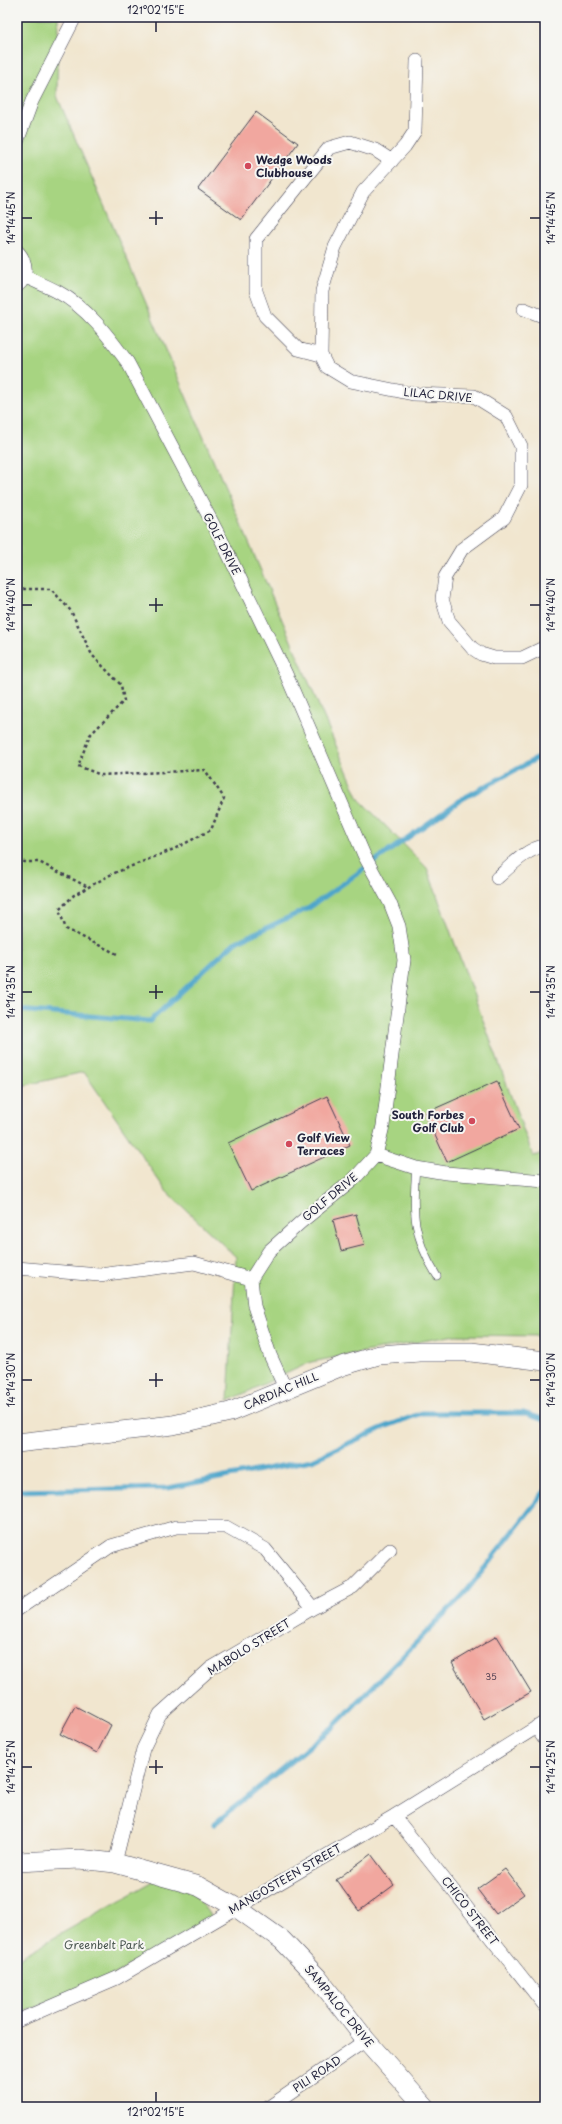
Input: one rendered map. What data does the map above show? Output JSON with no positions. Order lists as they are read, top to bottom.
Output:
{
  "streets": {
    "main road": ["CARDIAC HILL", "SAMPALOC DRIVE"],
    "street": [
      "LILAC DRIVE",
      "GOLF DRIVE",
      "MABOLO STREET",
      "MANGOSTEEN STREET",
      "CHICO STREET",
      "PILI ROAD"
    ]
  },
  "crossings": [
    ["MABOLO STREET", "SAMPALOC DRIVE"],
    ["MANGOSTEEN STREET", "CHICO STREET"],
    ["MANGOSTEEN STREET", "SAMPALOC DRIVE"],
    ["SAMPALOC DRIVE", "PILI ROAD"]
  ],
  "parks": ["Greenbelt Park"],
  "places": ["Wedge Woods Clubhouse", "South Forbes Golf Club", "Golf View Terraces"],
  "house_numbers": ["35"],
  "coordinates": [
    "121°02'15\"E",
    "14°14'45\"N",
    "14°14'40\"N",
    "14°14'35\"N",
    "14°14'30\"N",
    "14°14'25\"N"
  ]
}
